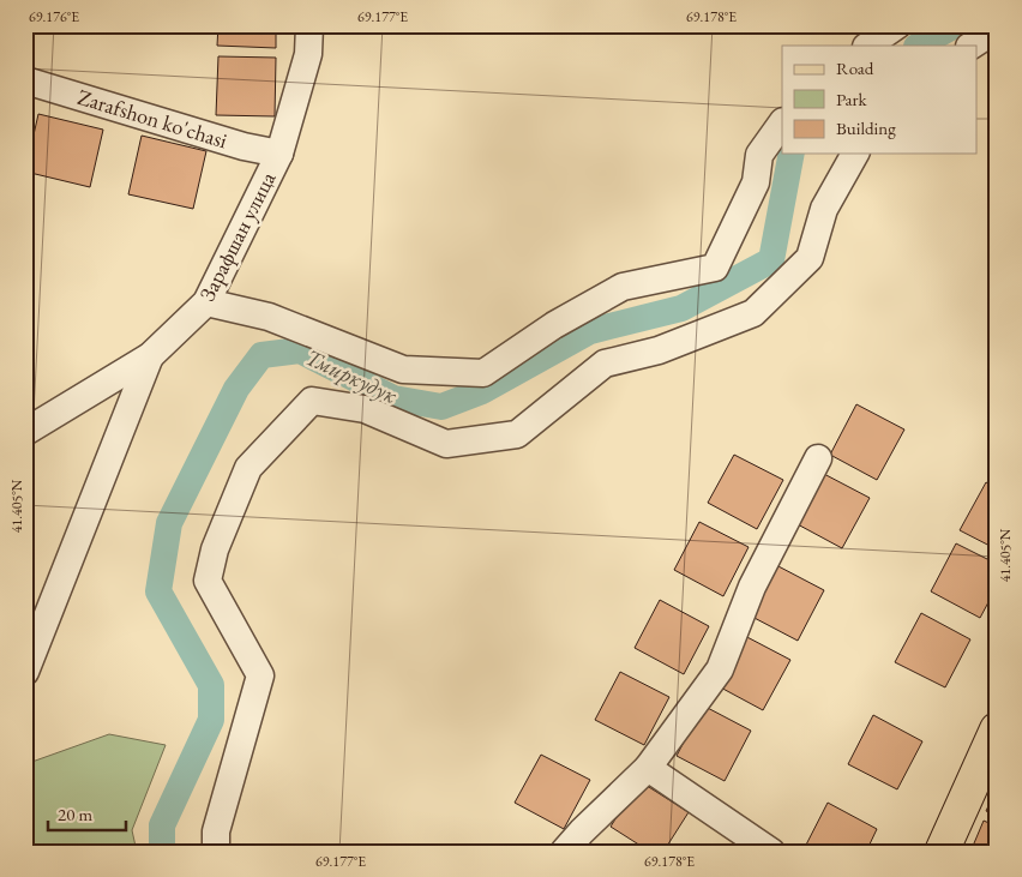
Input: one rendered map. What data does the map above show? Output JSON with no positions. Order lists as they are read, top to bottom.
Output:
{
  "streets": {
    "street": ["Zarafshon ko'chasi", "Зарафшан улица"]
  },
  "crossings": [
    ["Zarafshon ko'chasi", "Зарафшан улица"]
  ],
  "water": ["Тмиркудук"],
  "legend": ["Road", "Park", "Building"],
  "scale_bar": "20 m",
  "coordinates": [
    "69.176°E",
    "69.177°E",
    "69.178°E",
    "41.405°N"
  ]
}
